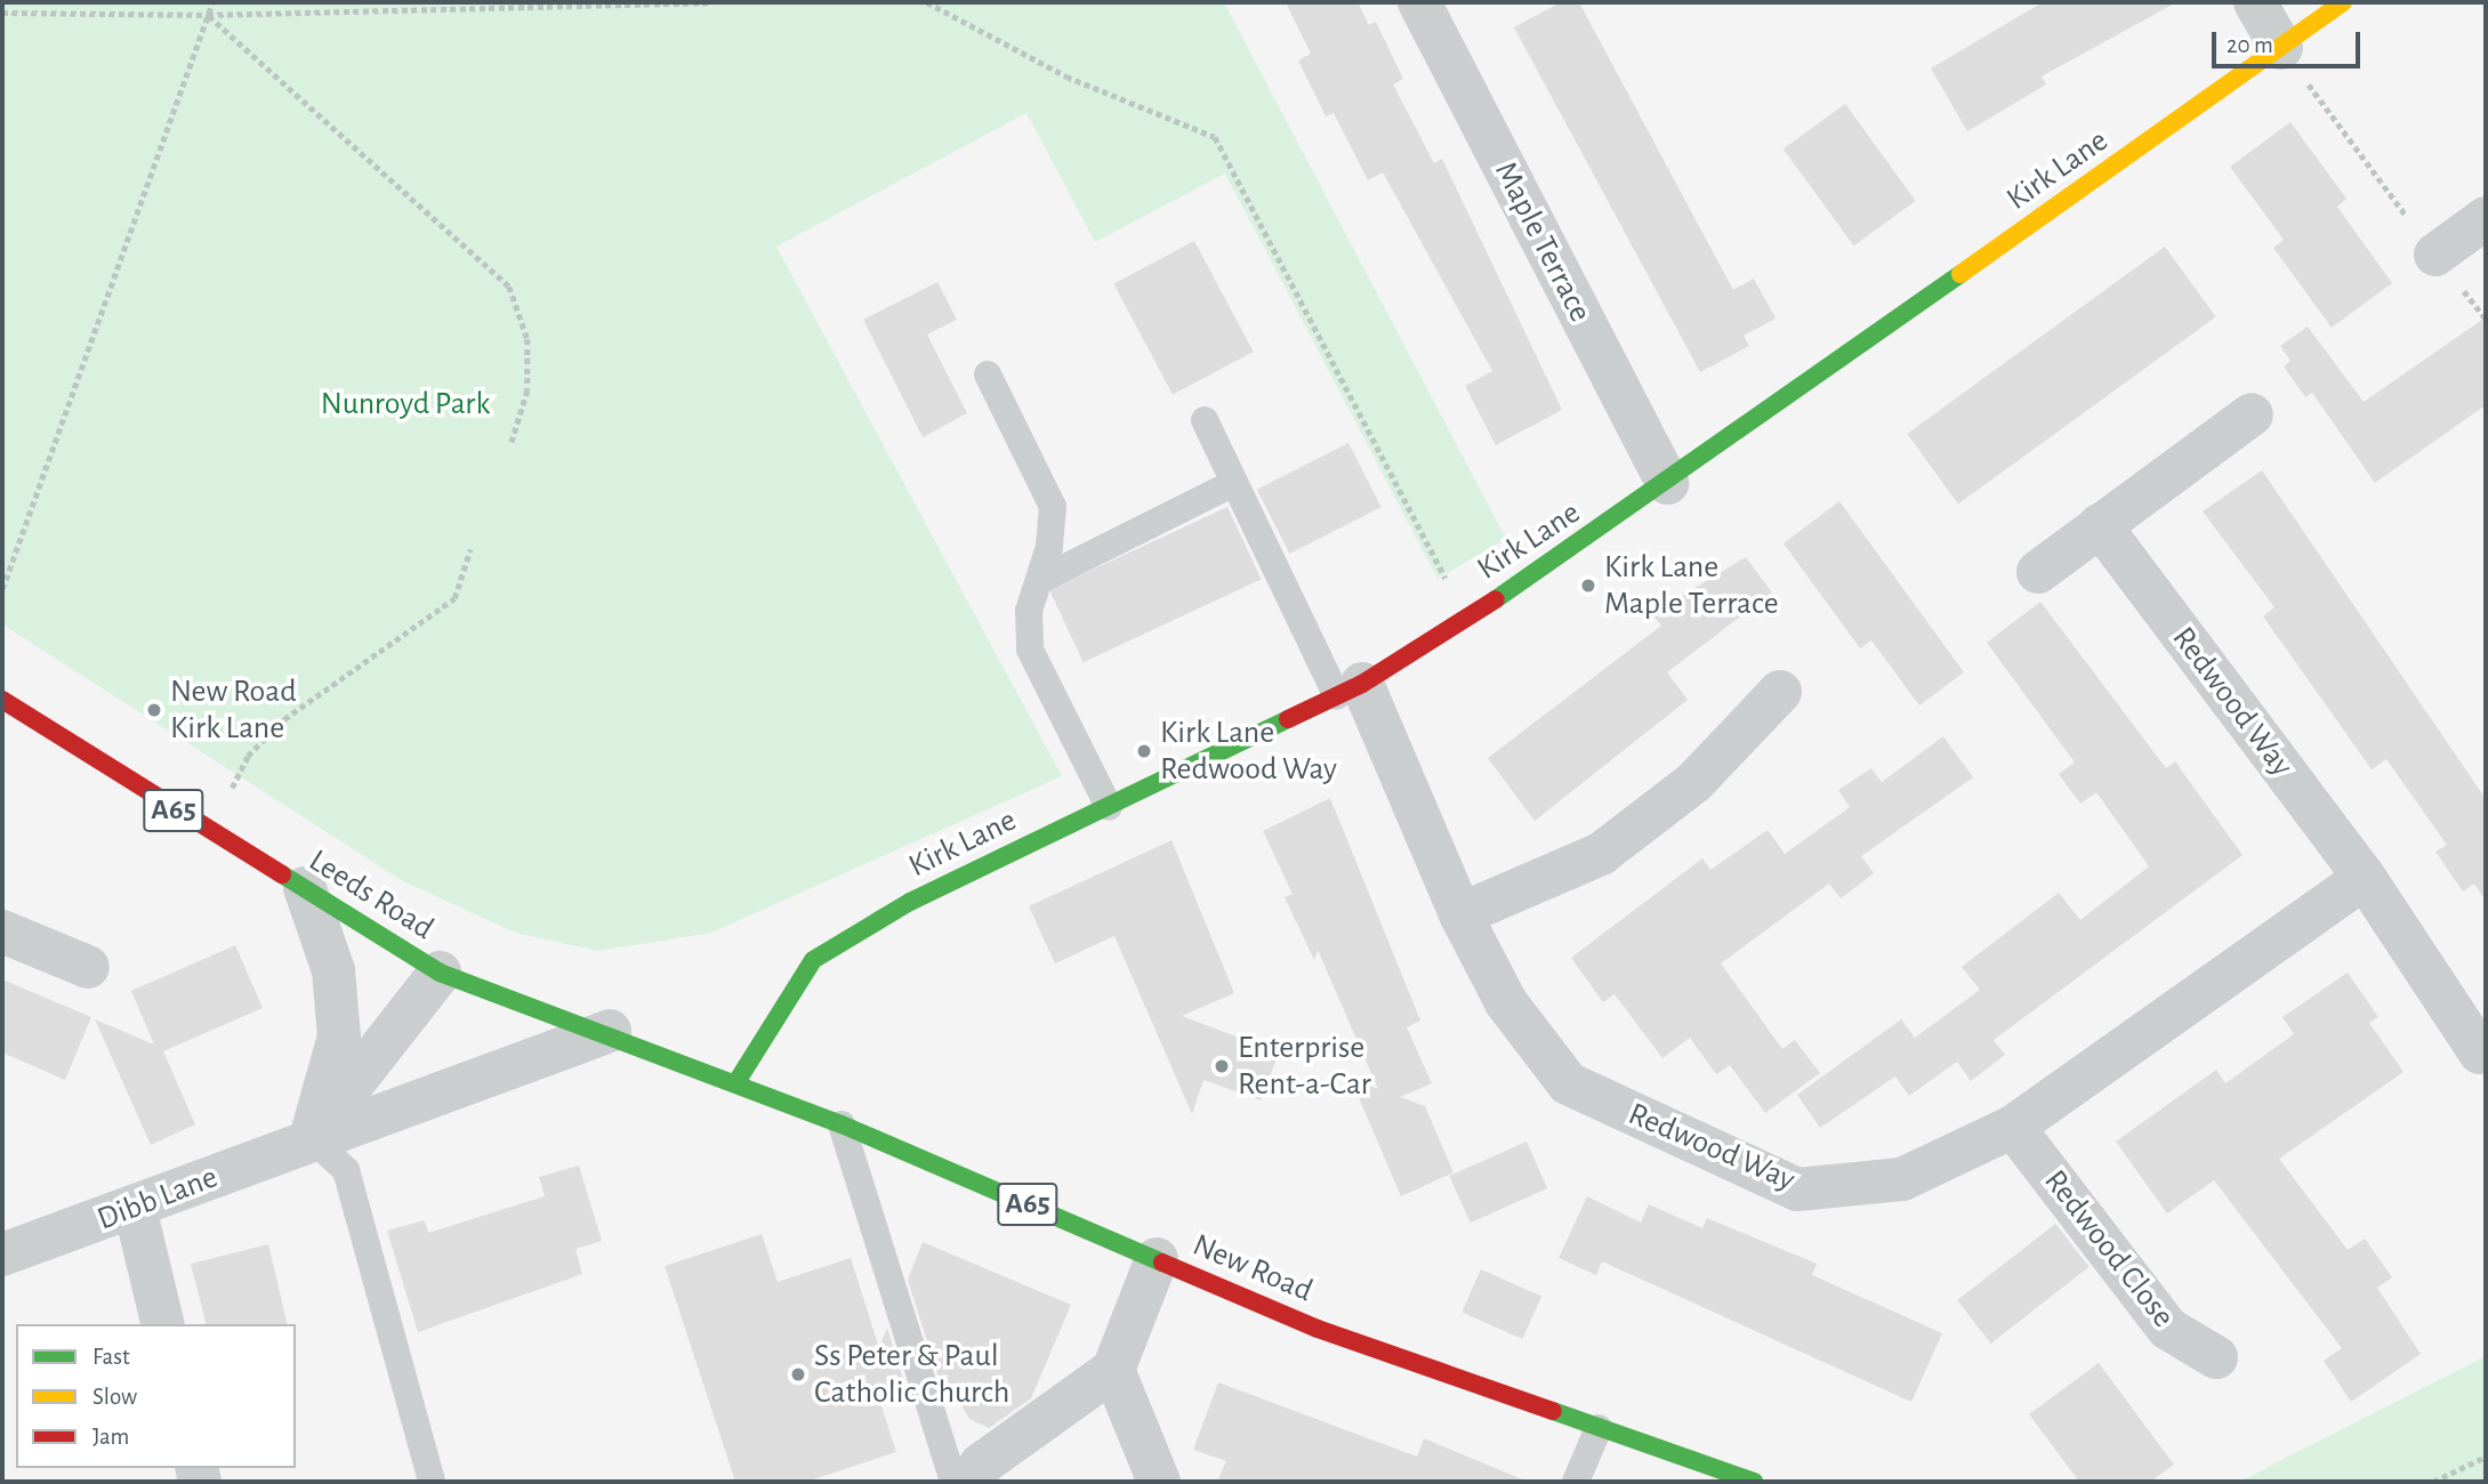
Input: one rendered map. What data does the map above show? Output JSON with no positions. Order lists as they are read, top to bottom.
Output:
{
  "streets": {
    "main road": [
      "Kirk Lane",
      "A65",
      "Leeds Road",
      "New Road"
    ],
    "street": [
      "Maple Terrace",
      "Redwood Way",
      "Dibb Lane",
      "Redwood Close"
    ]
  },
  "crossings": [
    ["Kirk Lane", "Maple Terrace"],
    ["Kirk Lane", "Redwood Way"],
    ["Kirk Lane", "Leeds Road"],
    ["Kirk Lane", "New Road"],
    ["Redwood Way", "Redwood Close"],
    ["Leeds Road", "Dibb Lane"],
    ["Leeds Road", "New Road"]
  ],
  "parks": ["Nunroyd Park"],
  "places": [
    "Kirk Lane Maple Terrace",
    "New Road Kirk Lane",
    "Kirk Lane Redwood Way",
    "Enterprise Rent-a-Car",
    "Ss Peter & Paul Catholic Church"
  ],
  "legend": ["Fast", "Slow", "Jam"],
  "scale_bar": "20 m"
}
